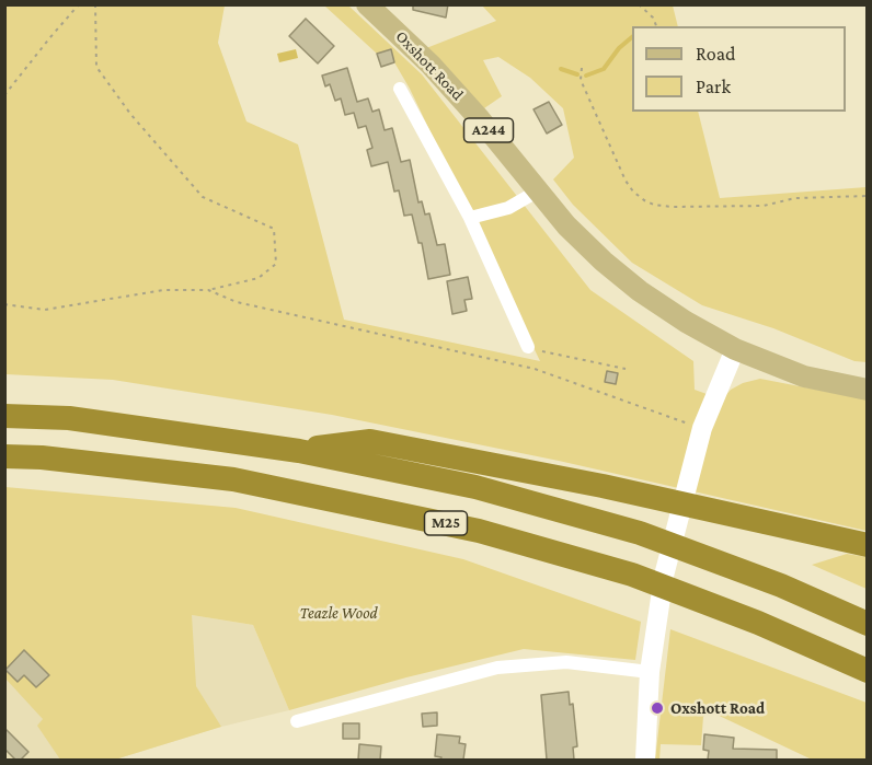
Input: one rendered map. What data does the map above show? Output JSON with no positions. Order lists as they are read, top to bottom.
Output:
{
  "streets": {
    "highway": ["M25"],
    "main road": ["Oxshott Road", "A244"]
  },
  "parks": ["Teazle Wood"],
  "places": ["Oxshott Road"],
  "legend": ["Road", "Park"]
}
